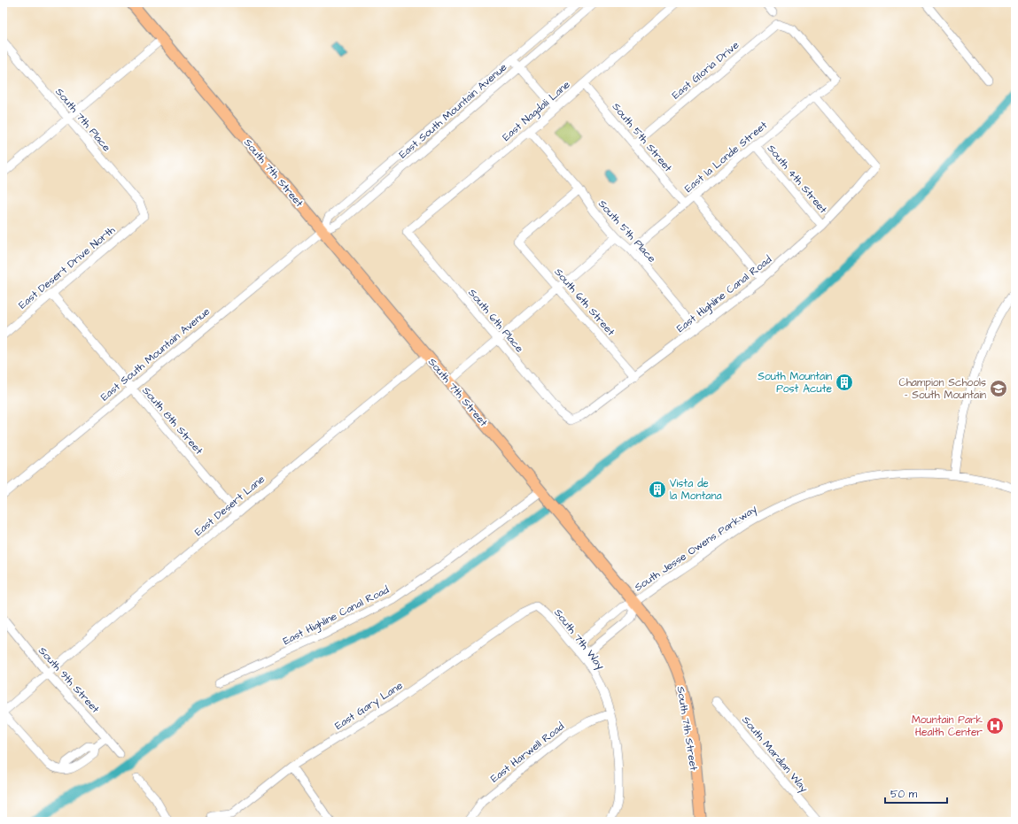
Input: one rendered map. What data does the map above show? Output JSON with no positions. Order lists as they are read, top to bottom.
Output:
{
  "streets": {
    "main road": ["South 7th Street"],
    "street": [
      "East Gloria Drive",
      "East South Mountain Avenue",
      "East Nagdali Lane",
      "South 7th Place",
      "South 5th Street",
      "East la Londe Street",
      "South 4th Street",
      "South 5th Place",
      "East Desert Drive North",
      "East Highline Canal Road",
      "South 6th Street",
      "South 6th Place",
      "South 8th Street",
      "East Desert Lane",
      "South Jesse Owens Parkway",
      "South 7th Way",
      "South 9th Street",
      "East Gary Lane",
      "East Harwell Road",
      "South Mardian Way"
    ]
  },
  "crossings": [
    ["East Gloria Drive", "South 5th Street"],
    ["East Gloria Drive", "East la Londe Street"],
    ["East South Mountain Avenue", "South 7th Street"],
    ["East South Mountain Avenue", "South 8th Street"],
    ["East Nagdali Lane", "South 5th Street"],
    ["East Nagdali Lane", "South 5th Place"],
    ["East Nagdali Lane", "South 6th Place"],
    ["South 7th Place", "East Desert Drive North"],
    ["South 5th Street", "East la Londe Street"],
    ["East la Londe Street", "South 4th Street"],
    ["East la Londe Street", "South 5th Place"],
    ["East la Londe Street", "East Highline Canal Road"],
    ["South 7th Street", "East Highline Canal Road"],
    ["South 7th Street", "East Desert Lane"],
    ["South 7th Street", "South Jesse Owens Parkway"],
    ["South 4th Street", "East Highline Canal Road"],
    ["South 5th Place", "East Highline Canal Road"],
    ["South 5th Place", "South 6th Street"],
    ["East Desert Drive North", "South 8th Street"],
    ["East Highline Canal Road", "South 6th Street"],
    ["East Highline Canal Road", "South 6th Place"],
    ["South 8th Street", "East Desert Lane"],
    ["East Desert Lane", "South 9th Street"],
    ["South Jesse Owens Parkway", "South 7th Way"],
    ["South 7th Way", "East Gary Lane"],
    ["South 7th Way", "East Harwell Road"]
  ],
  "places": {
    "building": ["South Mountain Post Acute", "Vista de la Montana"],
    "school or university": ["Champion Schools - South Mountain"],
    "hospital": ["Mountain Park Health Center"]
  },
  "scale_bar": "50 m"
}
